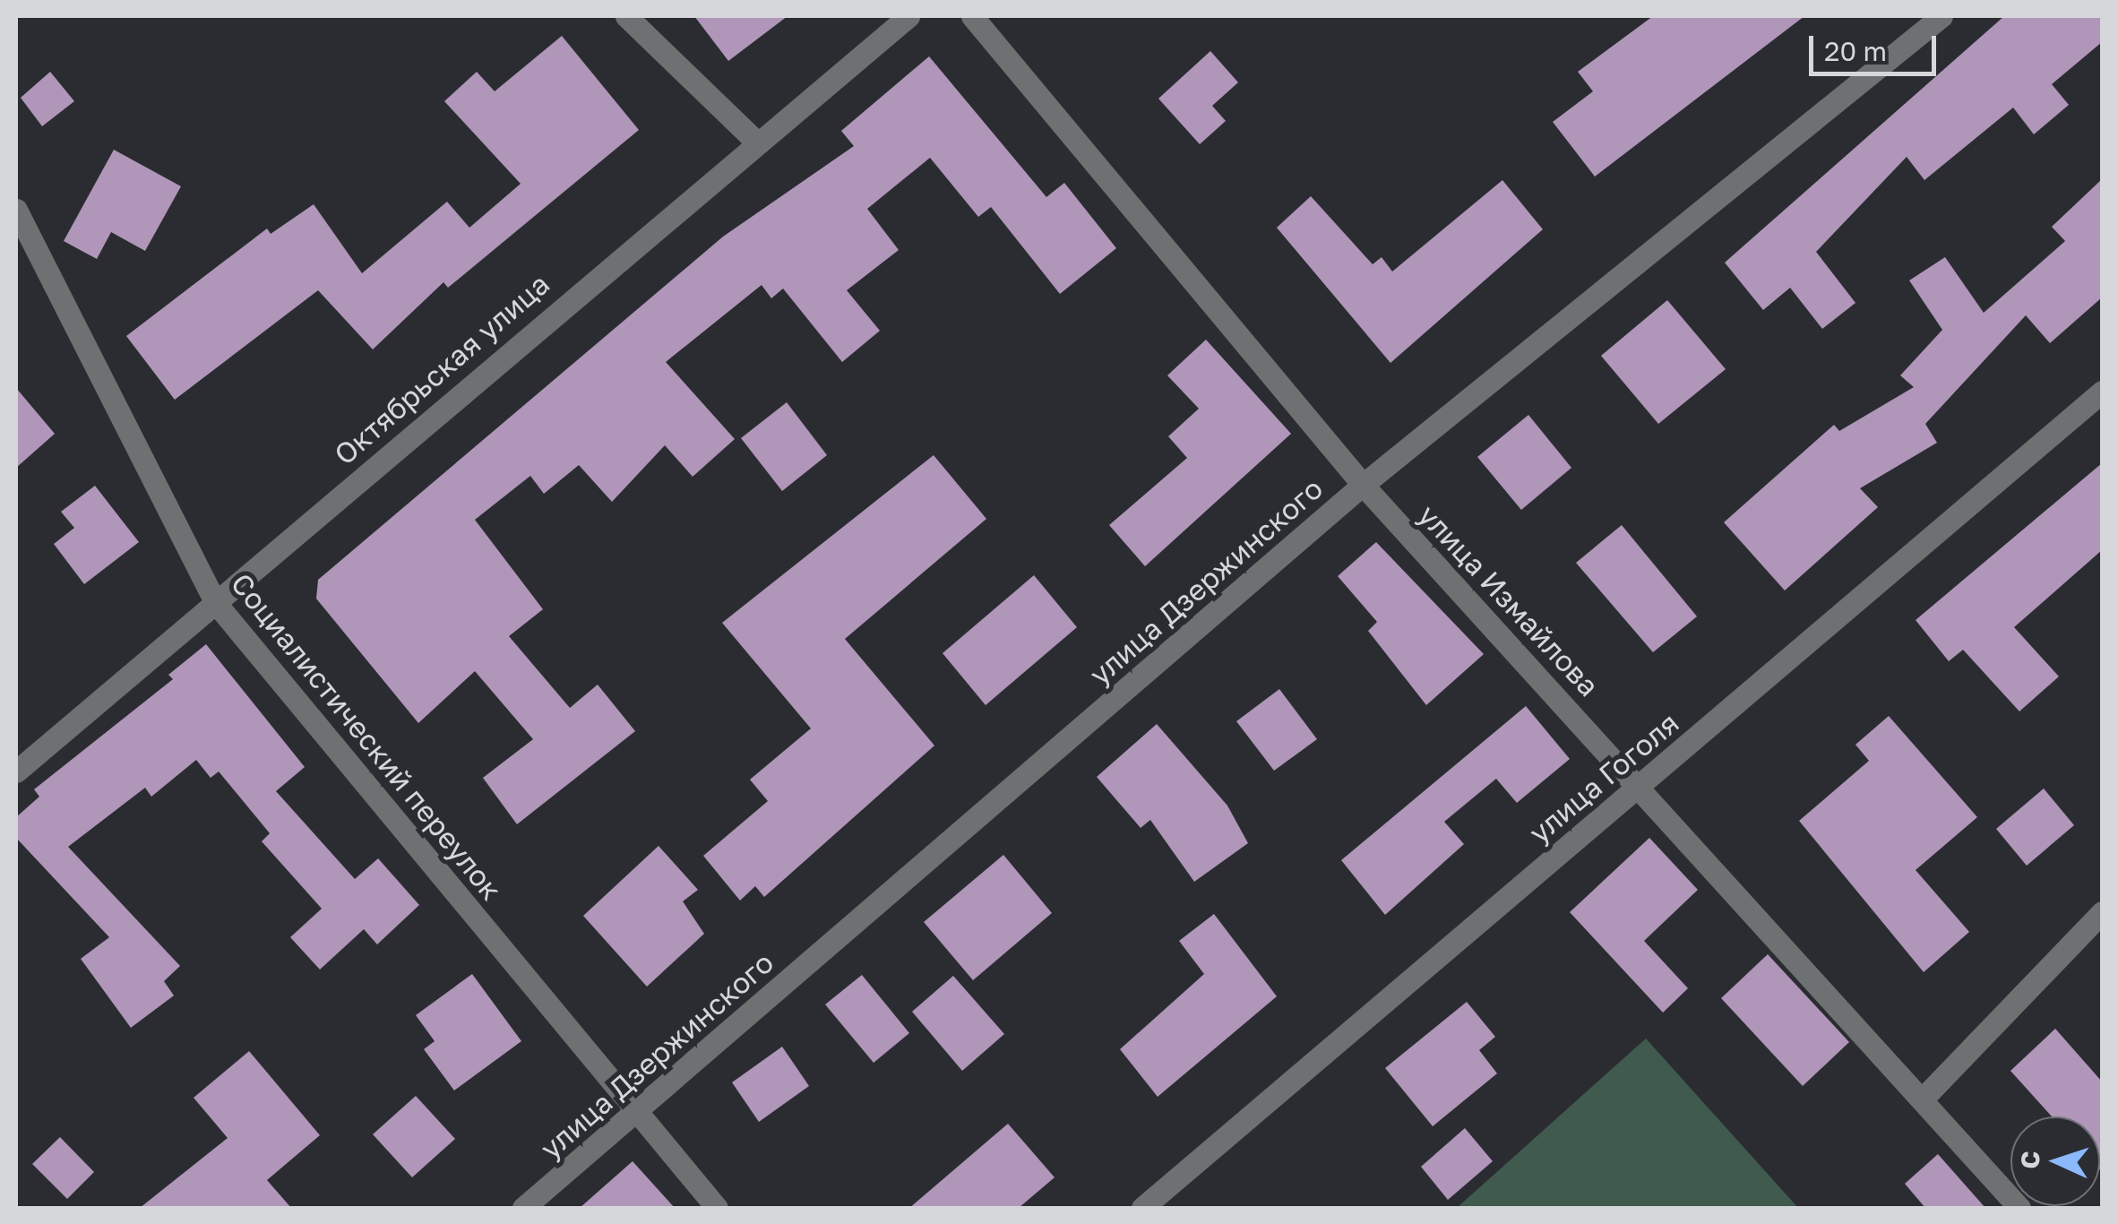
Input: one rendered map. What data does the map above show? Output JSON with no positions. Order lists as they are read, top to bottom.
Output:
{
  "streets": {
    "street": [
      "Октябрьская улица",
      "улица Дзержинского",
      "улица Измайлова",
      "Социалистический переулок",
      "улица Гоголя"
    ]
  },
  "crossings": [
    ["Октябрьская улица", "Социалистический переулок"],
    ["улица Дзержинского", "улица Измайлова"],
    ["улица Дзержинского", "Социалистический переулок"],
    ["улица Измайлова", "улица Гоголя"]
  ],
  "scale_bar": "20 m",
  "north": "left"
}
